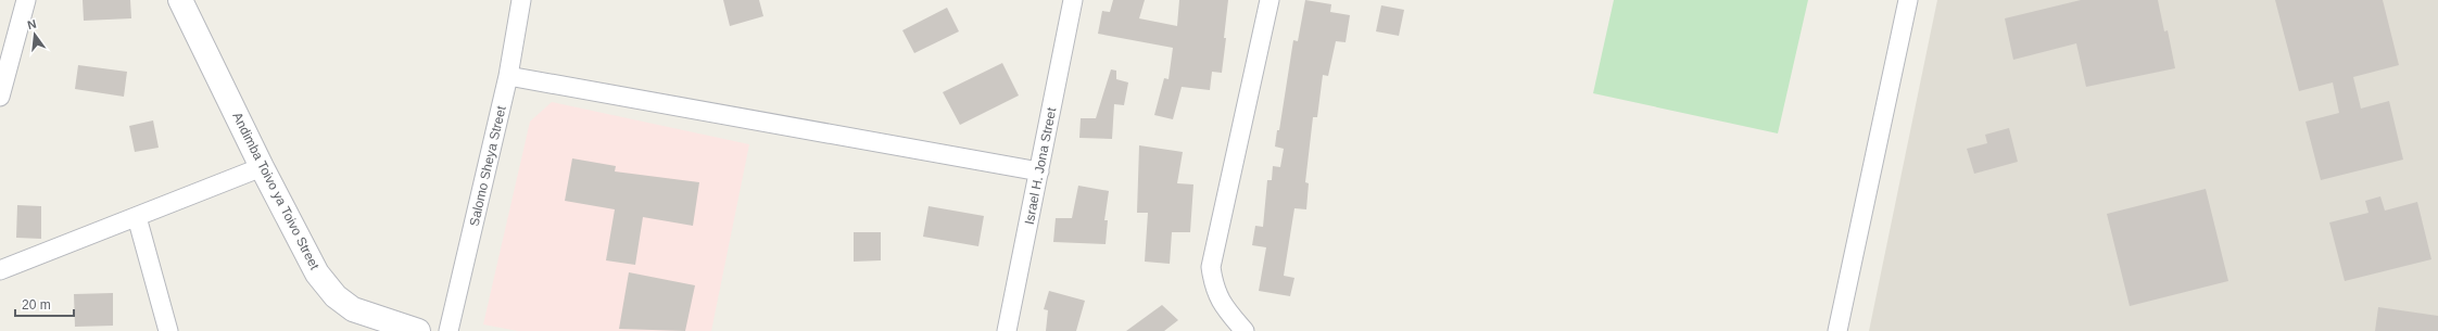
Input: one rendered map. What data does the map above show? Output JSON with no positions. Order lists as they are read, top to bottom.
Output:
{
  "streets": {
    "street": ["Salomo Sheya Street", "Israel H. Jona Street", "Andimba Toivo ya Toivo Street"]
  },
  "scale_bar": "20 m",
  "north": "top"
}
